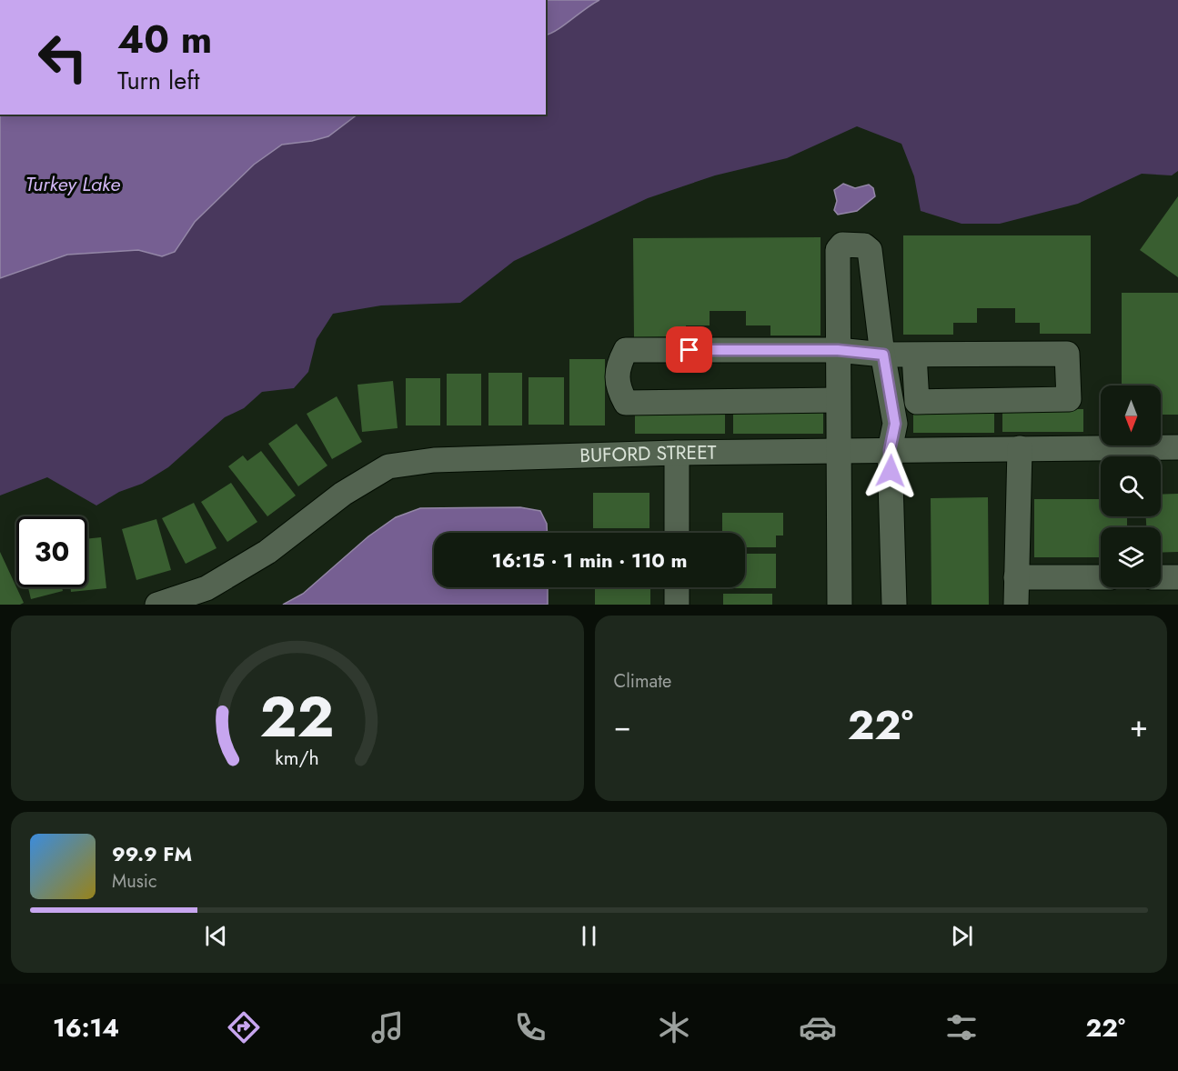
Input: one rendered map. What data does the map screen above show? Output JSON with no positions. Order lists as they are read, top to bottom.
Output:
{
  "streets": {
    "street": ["BUFORD STREET"]
  },
  "water": ["Turkey Lake"],
  "north": "bottom",
  "page": {
    "turn": ["40 m", "Turn left"],
    "limit": "30",
    "trip": "16:15 · 1 min · 110 m",
    "tile": "Climate",
    "heat": ["−", "22°", "+"],
    "song": ["99.9 FM", "Music"],
    "tabs": ["16:14", "22°"],
    "gauge": ["22", "km/h"]
  }
}
